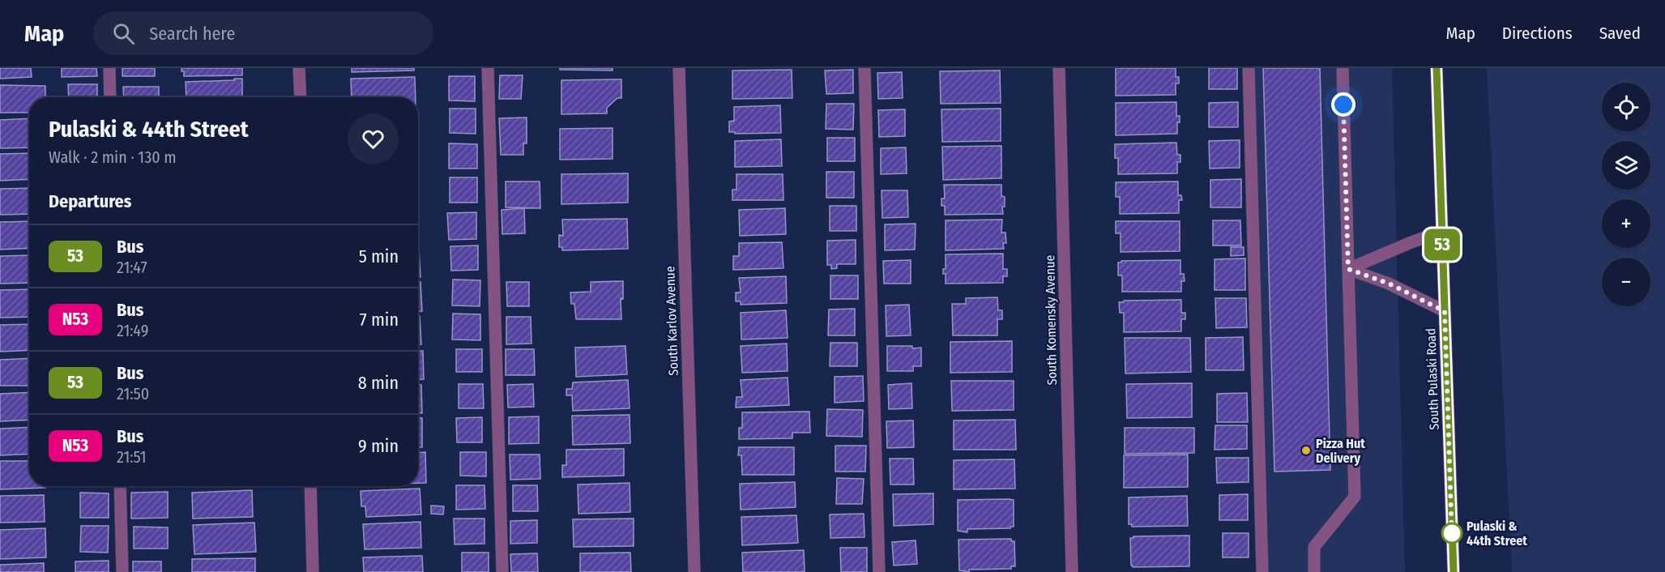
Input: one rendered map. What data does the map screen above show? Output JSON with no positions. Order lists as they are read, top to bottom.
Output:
{
  "streets": {
    "main road": ["South Pulaski Road"],
    "street": ["South Komensky Avenue", "South Karlov Avenue"]
  },
  "places": ["Pizza Hut Delivery", "Pulaski & 44th Street"],
  "lines": ["bus line 53"],
  "page": {
    "header": "Map",
    "search": "Search here",
    "nav": ["Map", "Directions", "Saved"],
    "on_map": "53",
    "map_buttons": ["+", "−"],
    "heading": [
      ["Pulaski & 44th Street", "Walk · 2 min · 130 m"],
      "Departures"
    ],
    "list": [
      {
        "mark": "53",
        "name": "Bus",
        "note": "21:47",
        "value": "5 min"
      },
      {
        "mark": "N53",
        "name": "Bus",
        "note": "21:49",
        "value": "7 min"
      },
      {
        "mark": "53",
        "name": "Bus",
        "note": "21:50",
        "value": "8 min"
      },
      {
        "mark": "N53",
        "name": "Bus",
        "note": "21:51",
        "value": "9 min"
      }
    ]
  }
}
